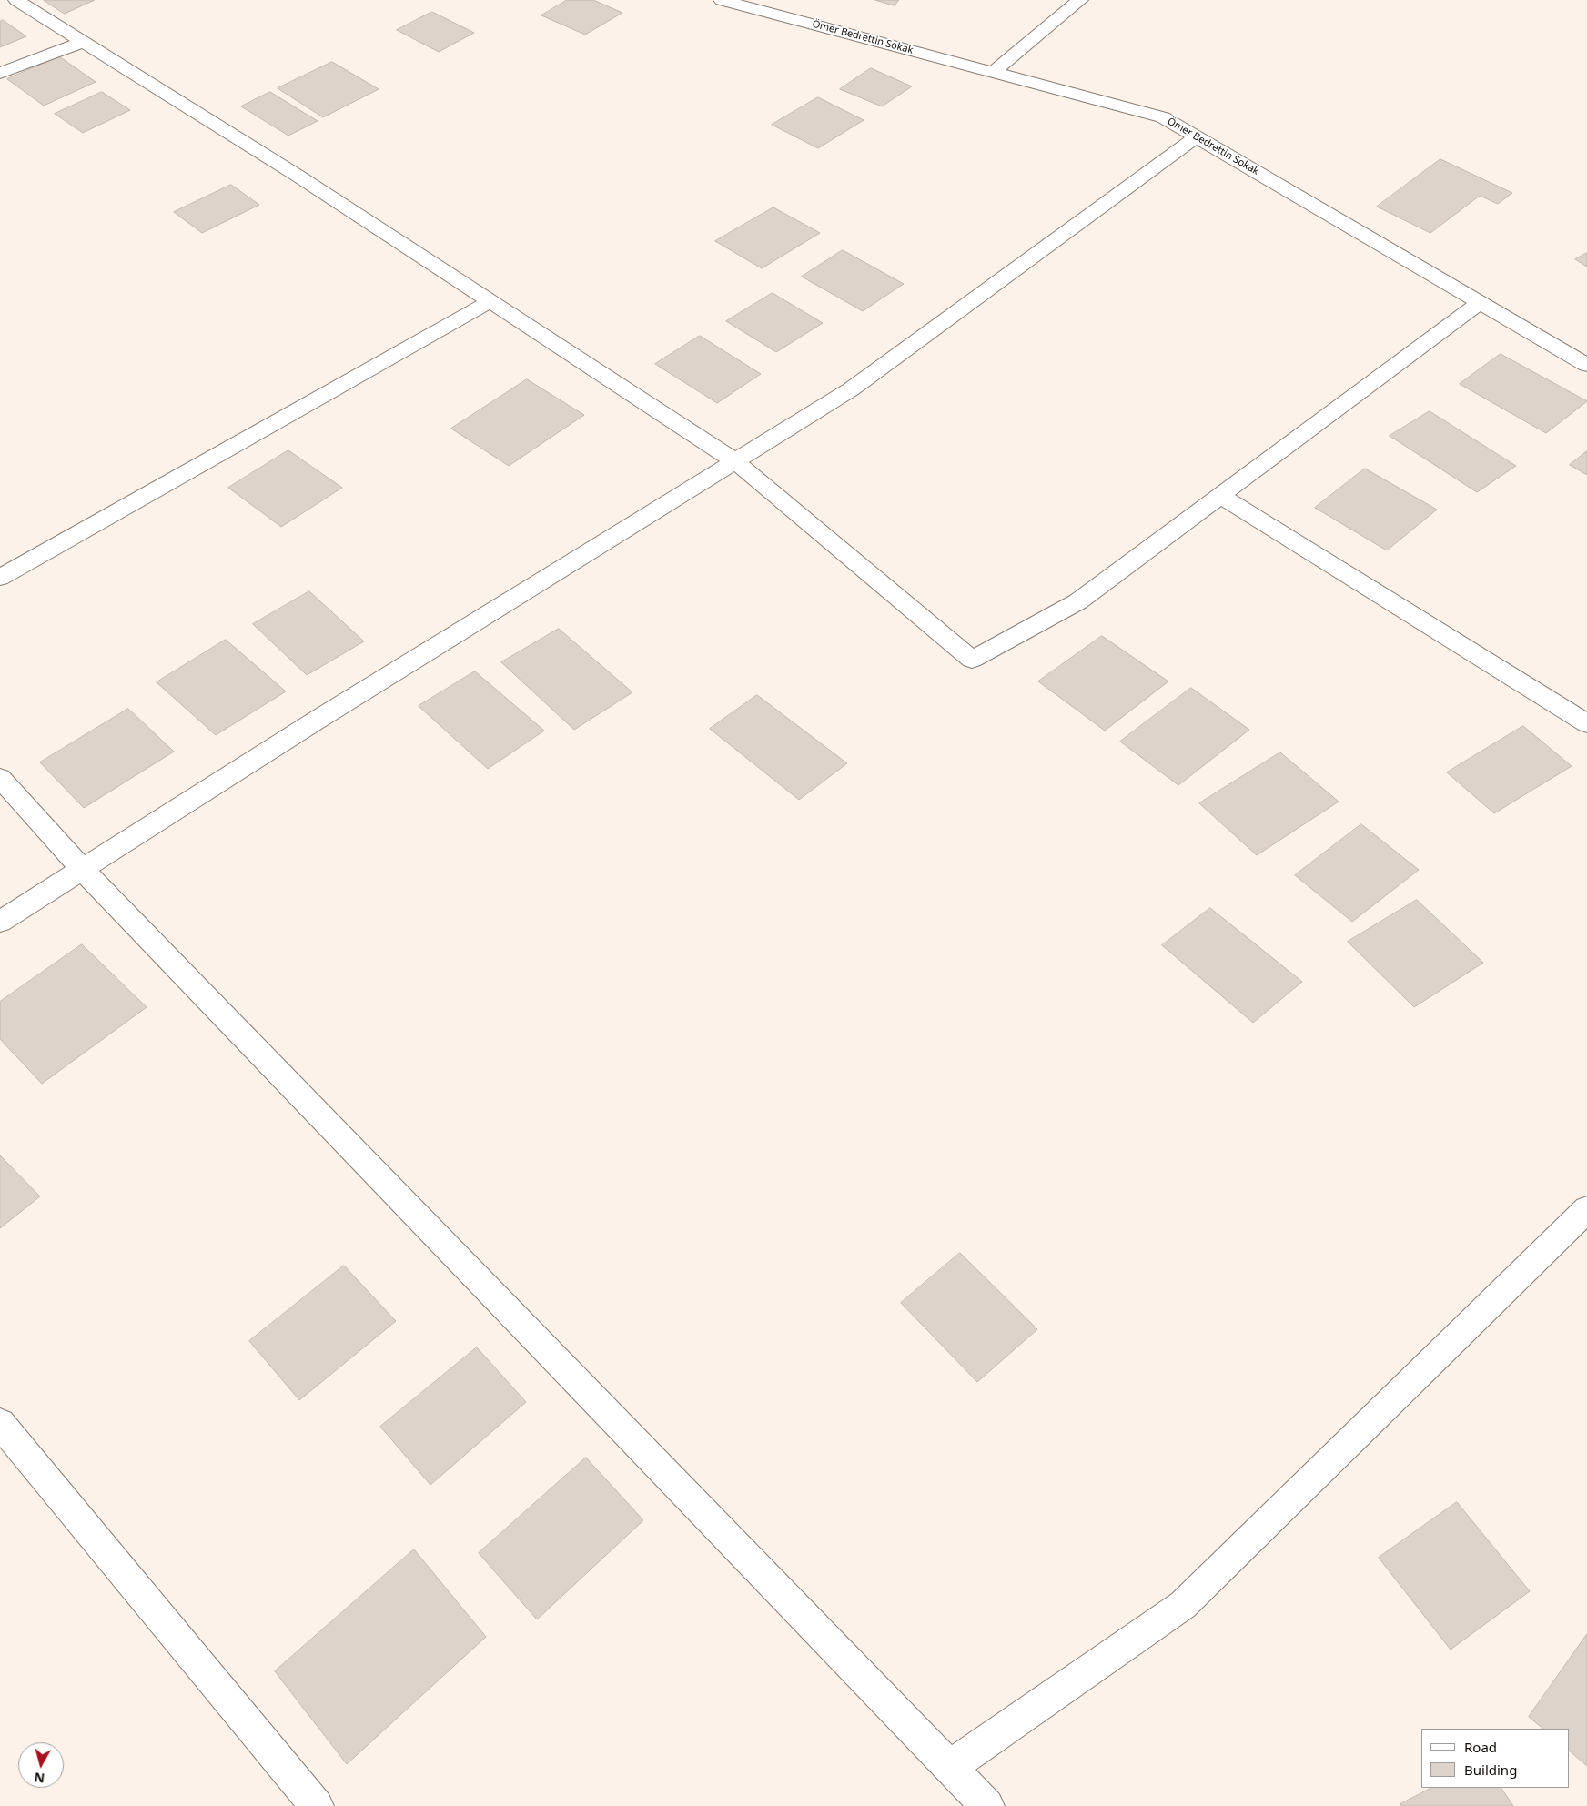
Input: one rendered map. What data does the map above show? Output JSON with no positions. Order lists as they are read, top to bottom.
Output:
{
  "streets": {
    "street": ["Ömer Bedrettin Sokak"]
  },
  "legend": ["Road", "Building"],
  "north": "bottom"
}
